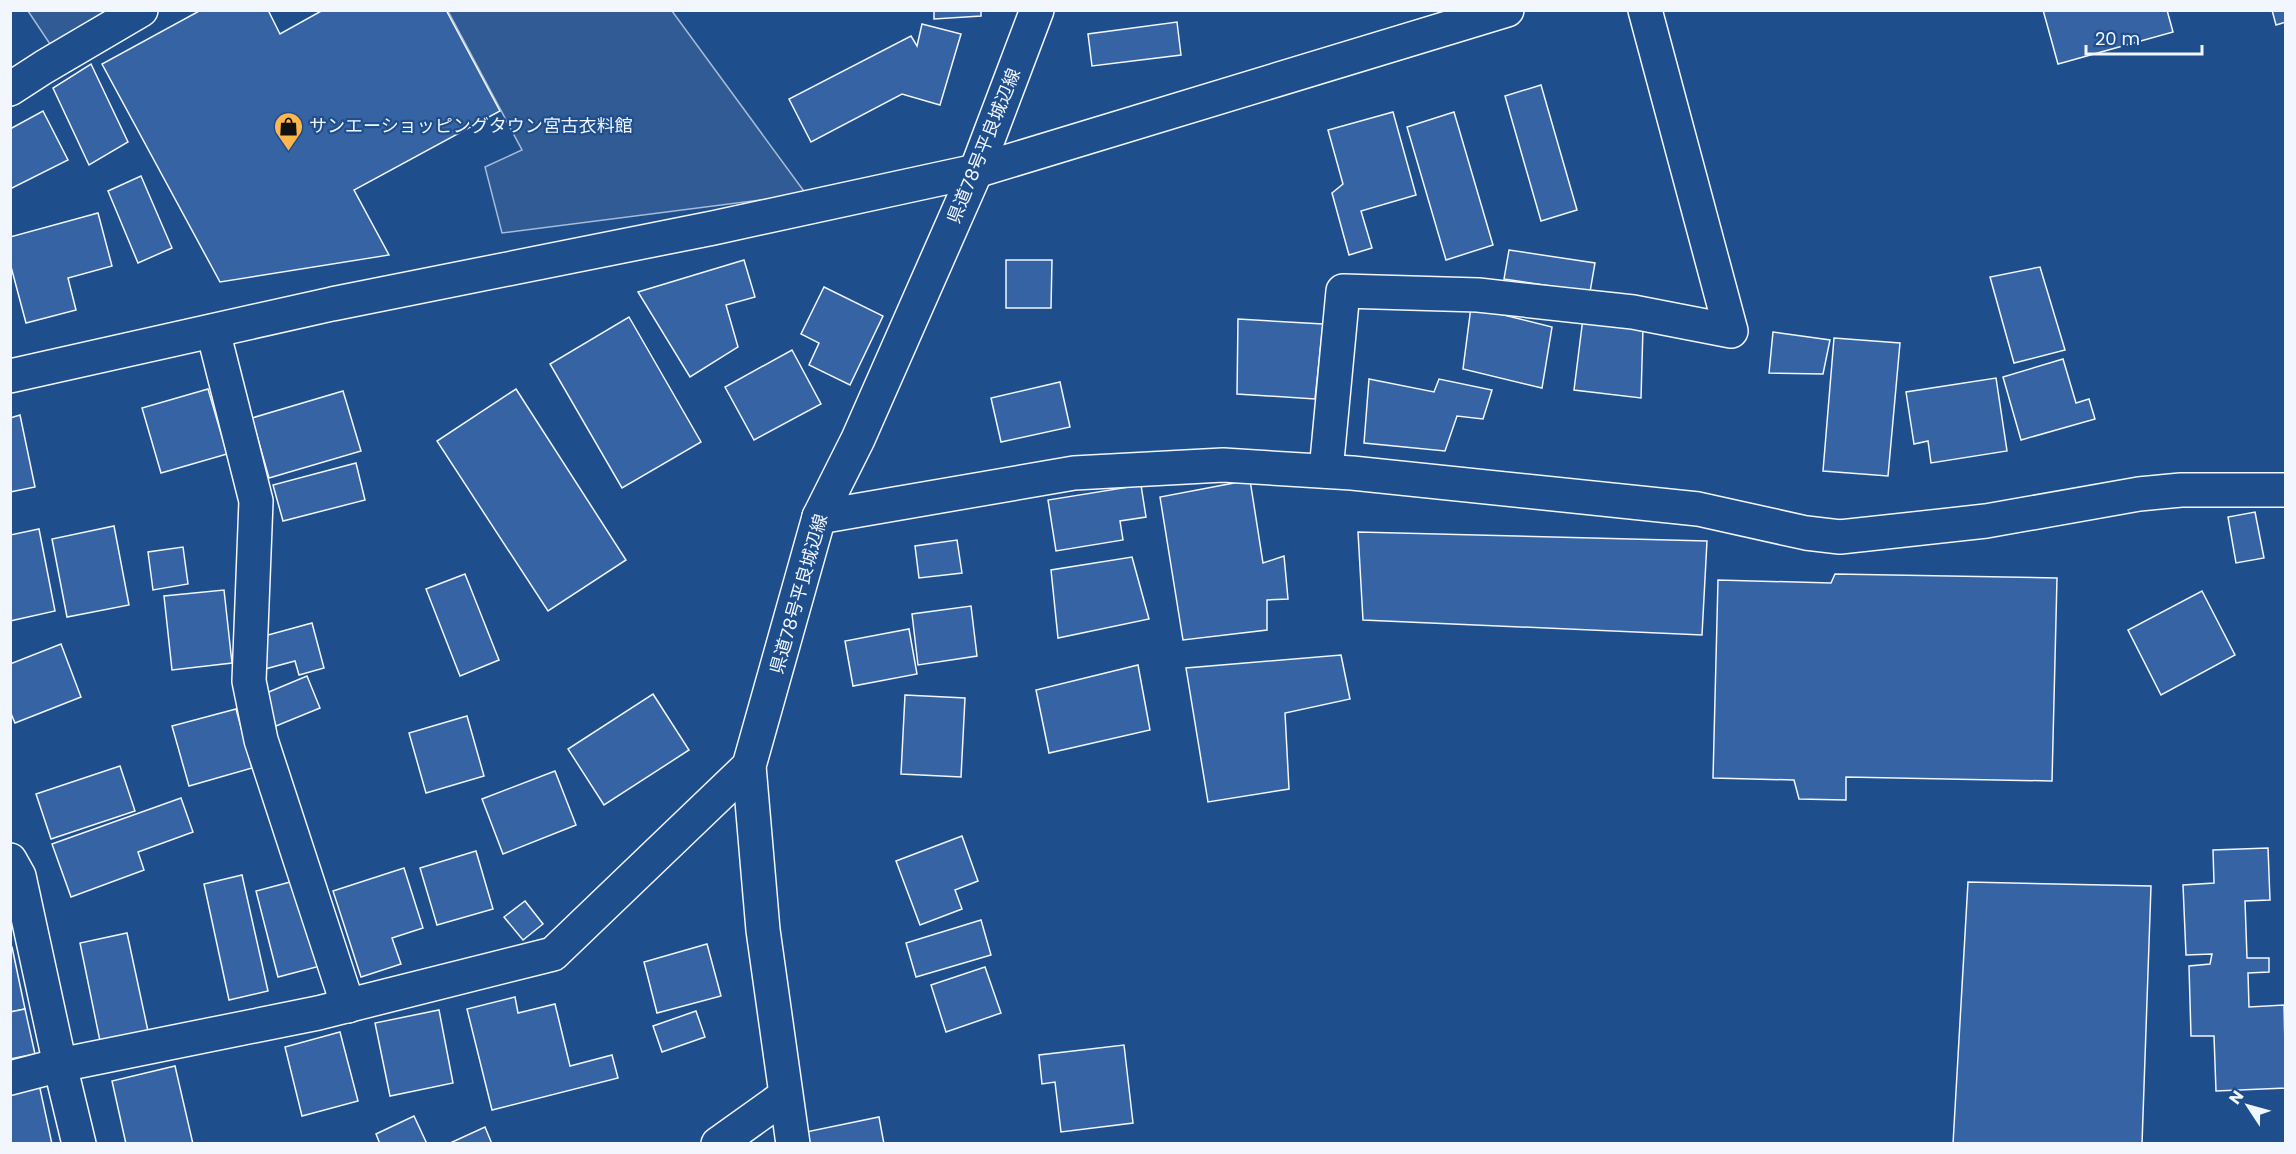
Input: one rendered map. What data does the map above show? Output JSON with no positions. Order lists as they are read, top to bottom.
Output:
{
  "streets": {
    "street": ["県道78号平良城辺線"]
  },
  "places": {
    "shop": ["サンエーショッピングタウン宮古衣料館"]
  },
  "scale_bar": "20 m",
  "north": "top left"
}
